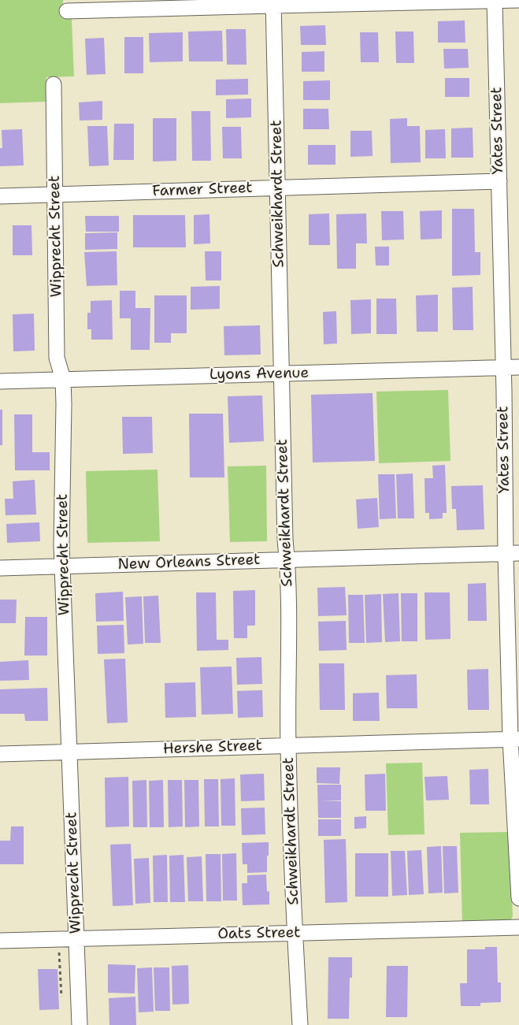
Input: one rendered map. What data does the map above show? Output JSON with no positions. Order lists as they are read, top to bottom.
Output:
{
  "streets": {
    "street": [
      "Yates Street",
      "Farmer Street",
      "Schweikhardt Street",
      "Wipprecht Street",
      "Lyons Avenue",
      "New Orleans Street",
      "Hershe Street",
      "Oats Street"
    ]
  },
  "crossings": [
    ["Yates Street", "Farmer Street"],
    ["Yates Street", "Lyons Avenue"],
    ["Yates Street", "New Orleans Street"],
    ["Yates Street", "Hershe Street"],
    ["Farmer Street", "Schweikhardt Street"],
    ["Farmer Street", "Wipprecht Street"],
    ["Schweikhardt Street", "Lyons Avenue"],
    ["Schweikhardt Street", "New Orleans Street"],
    ["Schweikhardt Street", "Hershe Street"],
    ["Schweikhardt Street", "Oats Street"],
    ["Wipprecht Street", "Lyons Avenue"],
    ["Wipprecht Street", "New Orleans Street"],
    ["Wipprecht Street", "Hershe Street"],
    ["Wipprecht Street", "Oats Street"]
  ]
}
